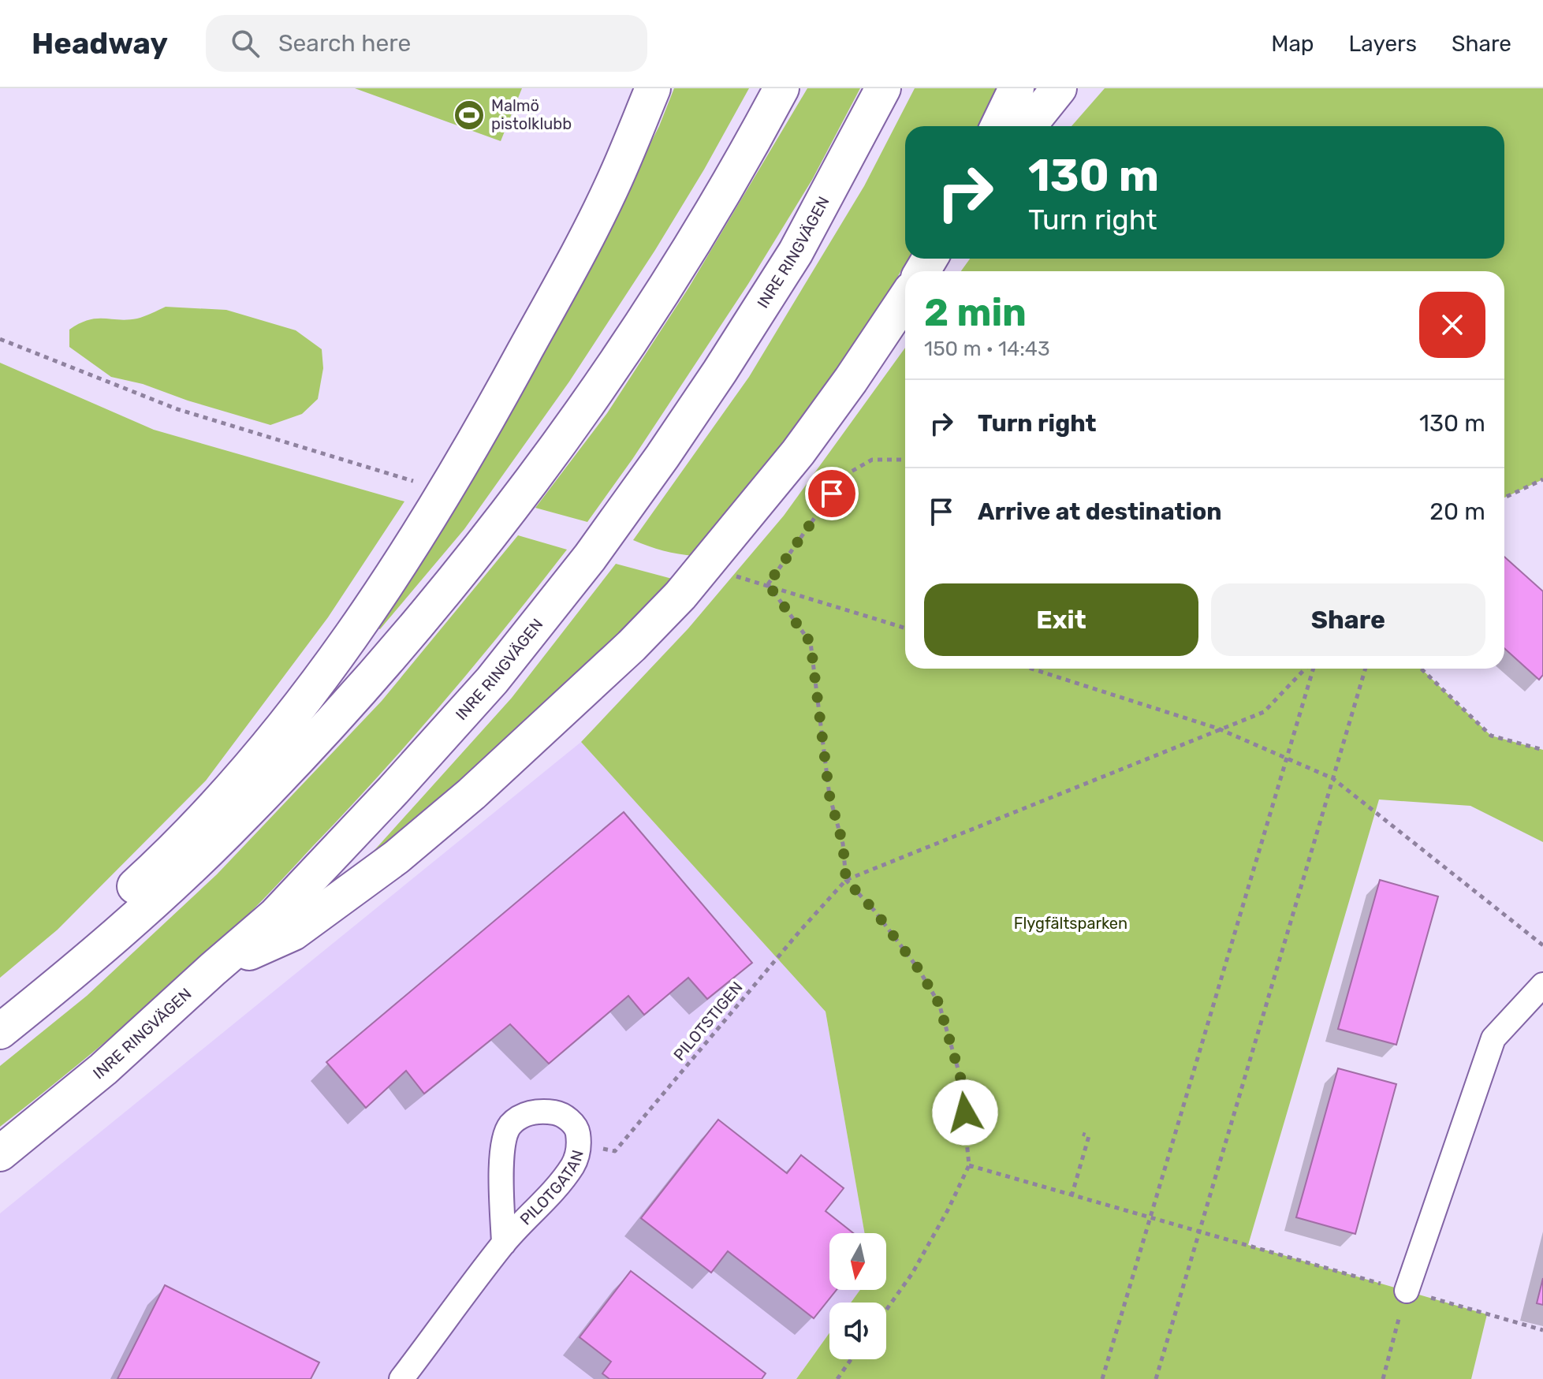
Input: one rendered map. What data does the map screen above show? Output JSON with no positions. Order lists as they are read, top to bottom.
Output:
{
  "streets": {
    "highway": ["INRE RINGVÄGEN"],
    "street": ["PILOTGATAN"],
    "path": ["PILOTSTIGEN"]
  },
  "crossings": [
    ["PILOTSTIGEN", "PILOTGATAN"]
  ],
  "parks": ["Flygfältsparken"],
  "places": {
    "sports": ["Malmö pistolklubb"]
  },
  "north": "bottom",
  "page": {
    "header": "Headway",
    "search": "Search here",
    "nav": ["Map", "Layers", "Share"],
    "turn": ["130 m", "Turn right"],
    "heading": ["2 min", "150 m · 14:43"],
    "list": [
      {
        "name": "Turn right",
        "value": "130 m"
      },
      {
        "name": "Arrive at destination",
        "value": "20 m"
      }
    ],
    "buttons": ["Exit", "Share"]
  }
}
